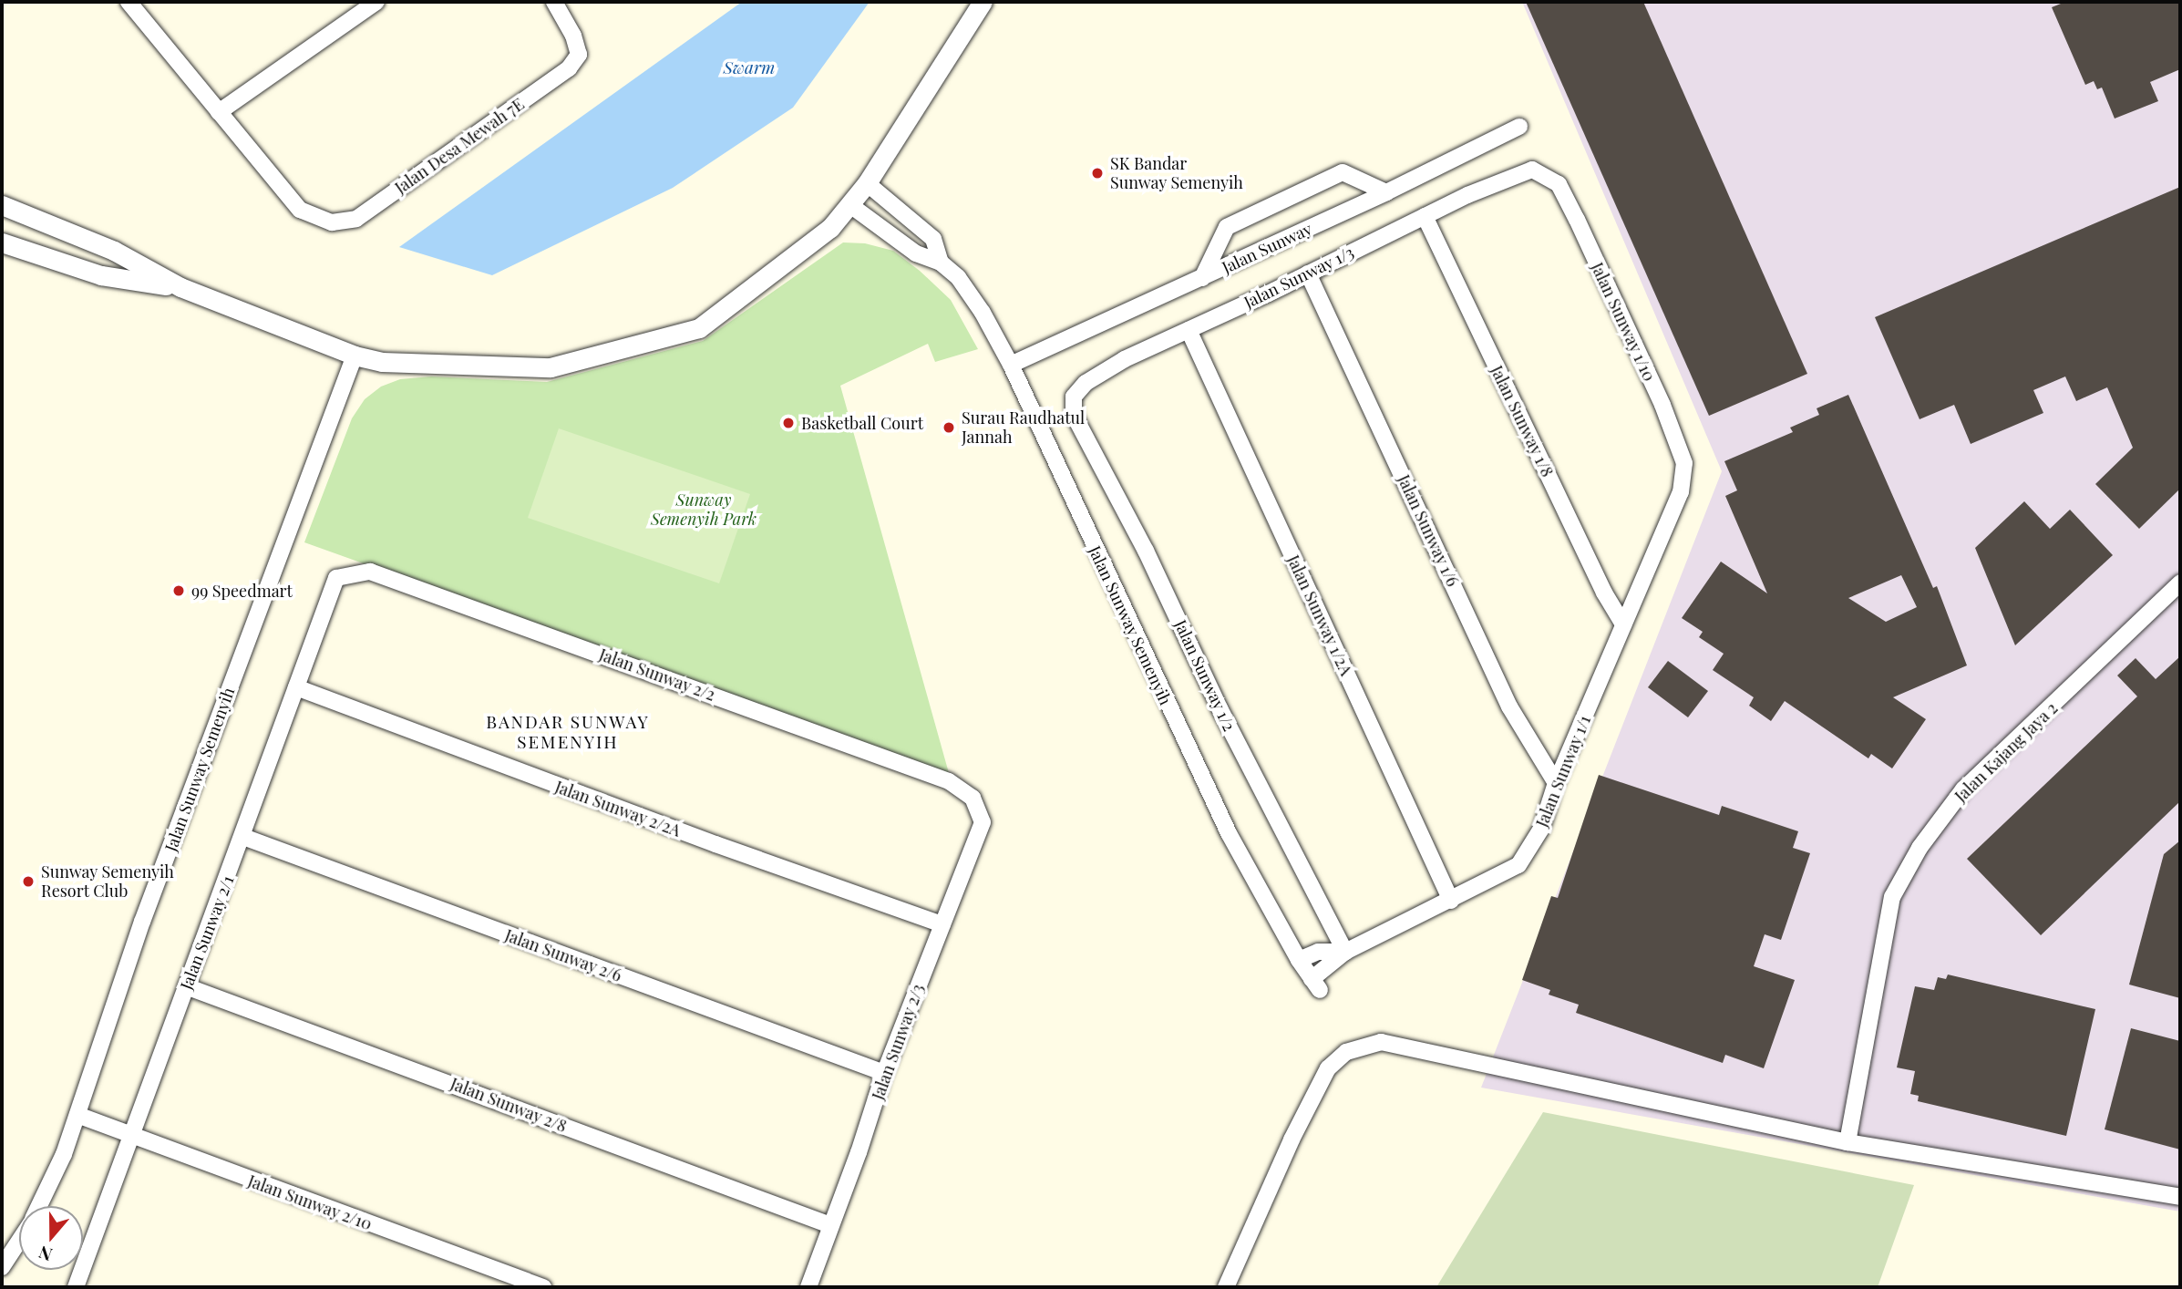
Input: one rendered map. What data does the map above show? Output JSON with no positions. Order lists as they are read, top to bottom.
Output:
{
  "streets": {
    "street": [
      "Jalan Desa Mewah 7E",
      "Jalan Sunway",
      "Jalan Sunway 1/3",
      "Jalan Sunway 1/10",
      "Jalan Sunway 1/8",
      "Jalan Sunway 1/6",
      "Jalan Sunway 1/2A",
      "Jalan Sunway Semenyih",
      "Jalan Sunway 2/2",
      "Jalan Sunway 1/2",
      "Jalan Kajang Jaya 2",
      "Jalan Sunway 1/1",
      "Jalan Sunway 2/2A",
      "Jalan Sunway 2/1",
      "Jalan Sunway 2/6",
      "Jalan Sunway 2/3",
      "Jalan Sunway 2/8",
      "Jalan Sunway 2/10"
    ]
  },
  "crossings": [
    ["Jalan Sunway", "Jalan Sunway Semenyih"],
    ["Jalan Sunway 1/3", "Jalan Sunway 1/10"],
    ["Jalan Sunway 1/3", "Jalan Sunway 1/8"],
    ["Jalan Sunway 1/3", "Jalan Sunway 1/6"],
    ["Jalan Sunway 1/3", "Jalan Sunway 1/2A"],
    ["Jalan Sunway 1/3", "Jalan Sunway 1/2"],
    ["Jalan Sunway 1/10", "Jalan Sunway 1/1"],
    ["Jalan Sunway 1/8", "Jalan Sunway 1/1"],
    ["Jalan Sunway 1/6", "Jalan Sunway 1/1"],
    ["Jalan Sunway 1/2A", "Jalan Sunway 1/1"],
    ["Jalan Sunway Semenyih", "Jalan Sunway 1/1"],
    ["Jalan Sunway Semenyih", "Jalan Sunway 2/10"],
    ["Jalan Sunway 2/2", "Jalan Sunway 2/1"],
    ["Jalan Sunway 2/2", "Jalan Sunway 2/3"],
    ["Jalan Sunway 1/2", "Jalan Sunway 1/1"],
    ["Jalan Sunway 2/2A", "Jalan Sunway 2/1"],
    ["Jalan Sunway 2/2A", "Jalan Sunway 2/3"],
    ["Jalan Sunway 2/1", "Jalan Sunway 2/6"],
    ["Jalan Sunway 2/1", "Jalan Sunway 2/8"],
    ["Jalan Sunway 2/1", "Jalan Sunway 2/10"],
    ["Jalan Sunway 2/6", "Jalan Sunway 2/3"],
    ["Jalan Sunway 2/3", "Jalan Sunway 2/8"]
  ],
  "districts": ["BANDAR SUNWAY SEMENYIH"],
  "water": ["Swarm"],
  "parks": ["Sunway Semenyih Park"],
  "places": [
    "SK Bandar Sunway Semenyih",
    "Basketball Court",
    "Surau Raudhatul Jannah",
    "99 Speedmart",
    "Sunway Semenyih Resort Club"
  ],
  "north": "bottom"
}
